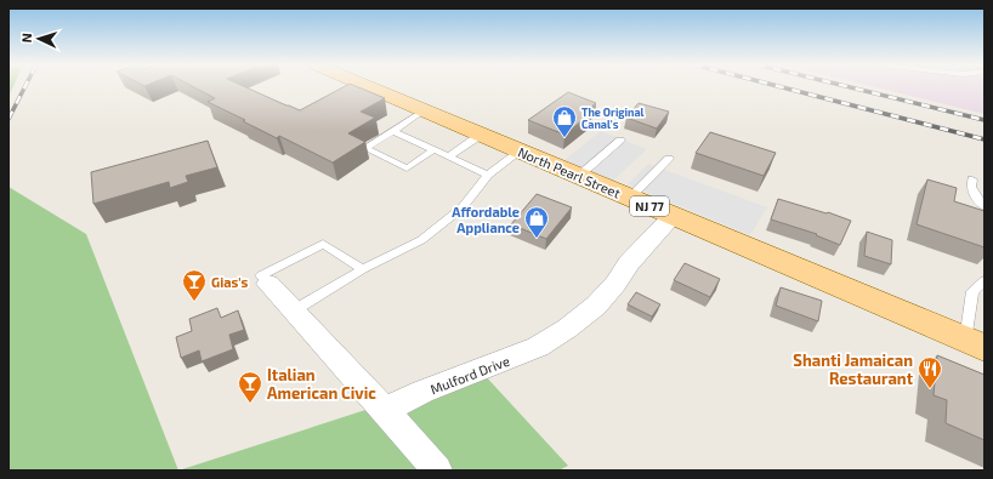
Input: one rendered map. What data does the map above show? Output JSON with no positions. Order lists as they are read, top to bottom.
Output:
{
  "streets": {
    "main road": ["North Pearl Street", "NJ 77"],
    "street": ["Mulford Drive"]
  },
  "crossings": [
    ["North Pearl Street", "Mulford Drive"]
  ],
  "places": {
    "shop": ["The Original Canal's", "Affordable Appliance"],
    "bar": ["Gias's", "Italian American Civic"],
    "restaurant": ["Shanti Jamaican Restaurant"]
  },
  "north": "left"
}
